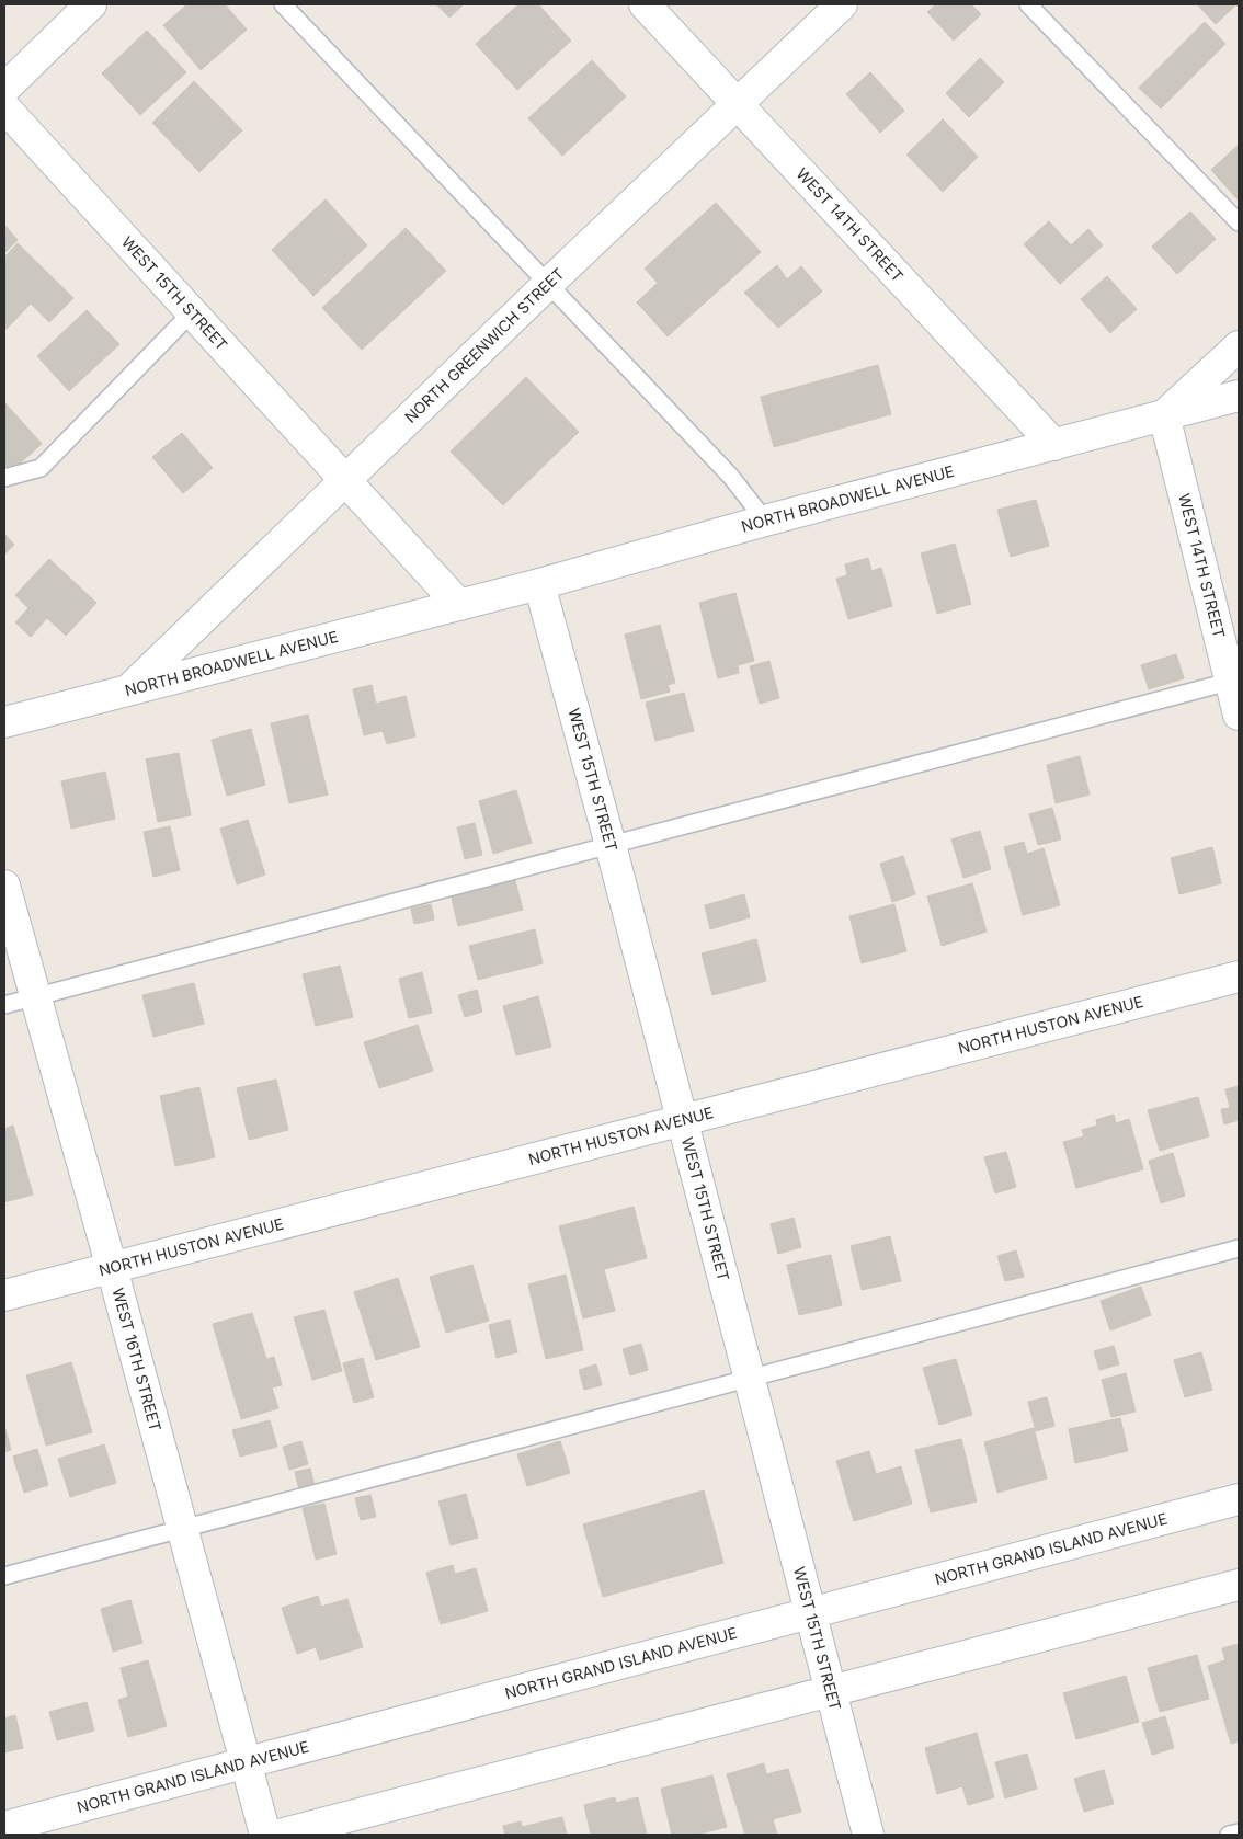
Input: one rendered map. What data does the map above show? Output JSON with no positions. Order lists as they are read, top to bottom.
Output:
{
  "streets": {
    "street": [
      "WEST 14TH STREET",
      "WEST 15TH STREET",
      "NORTH GREENWICH STREET",
      "NORTH BROADWELL AVENUE",
      "NORTH HUSTON AVENUE",
      "WEST 16TH STREET",
      "NORTH GRAND ISLAND AVENUE"
    ]
  },
  "crossings": [
    ["WEST 14TH STREET", "NORTH GREENWICH STREET"],
    ["WEST 14TH STREET", "NORTH BROADWELL AVENUE"],
    ["WEST 15TH STREET", "NORTH GREENWICH STREET"],
    ["WEST 15TH STREET", "NORTH BROADWELL AVENUE"],
    ["WEST 15TH STREET", "NORTH HUSTON AVENUE"],
    ["WEST 15TH STREET", "NORTH GRAND ISLAND AVENUE"],
    ["NORTH GREENWICH STREET", "NORTH BROADWELL AVENUE"],
    ["NORTH HUSTON AVENUE", "WEST 16TH STREET"],
    ["WEST 16TH STREET", "NORTH GRAND ISLAND AVENUE"]
  ]
}
